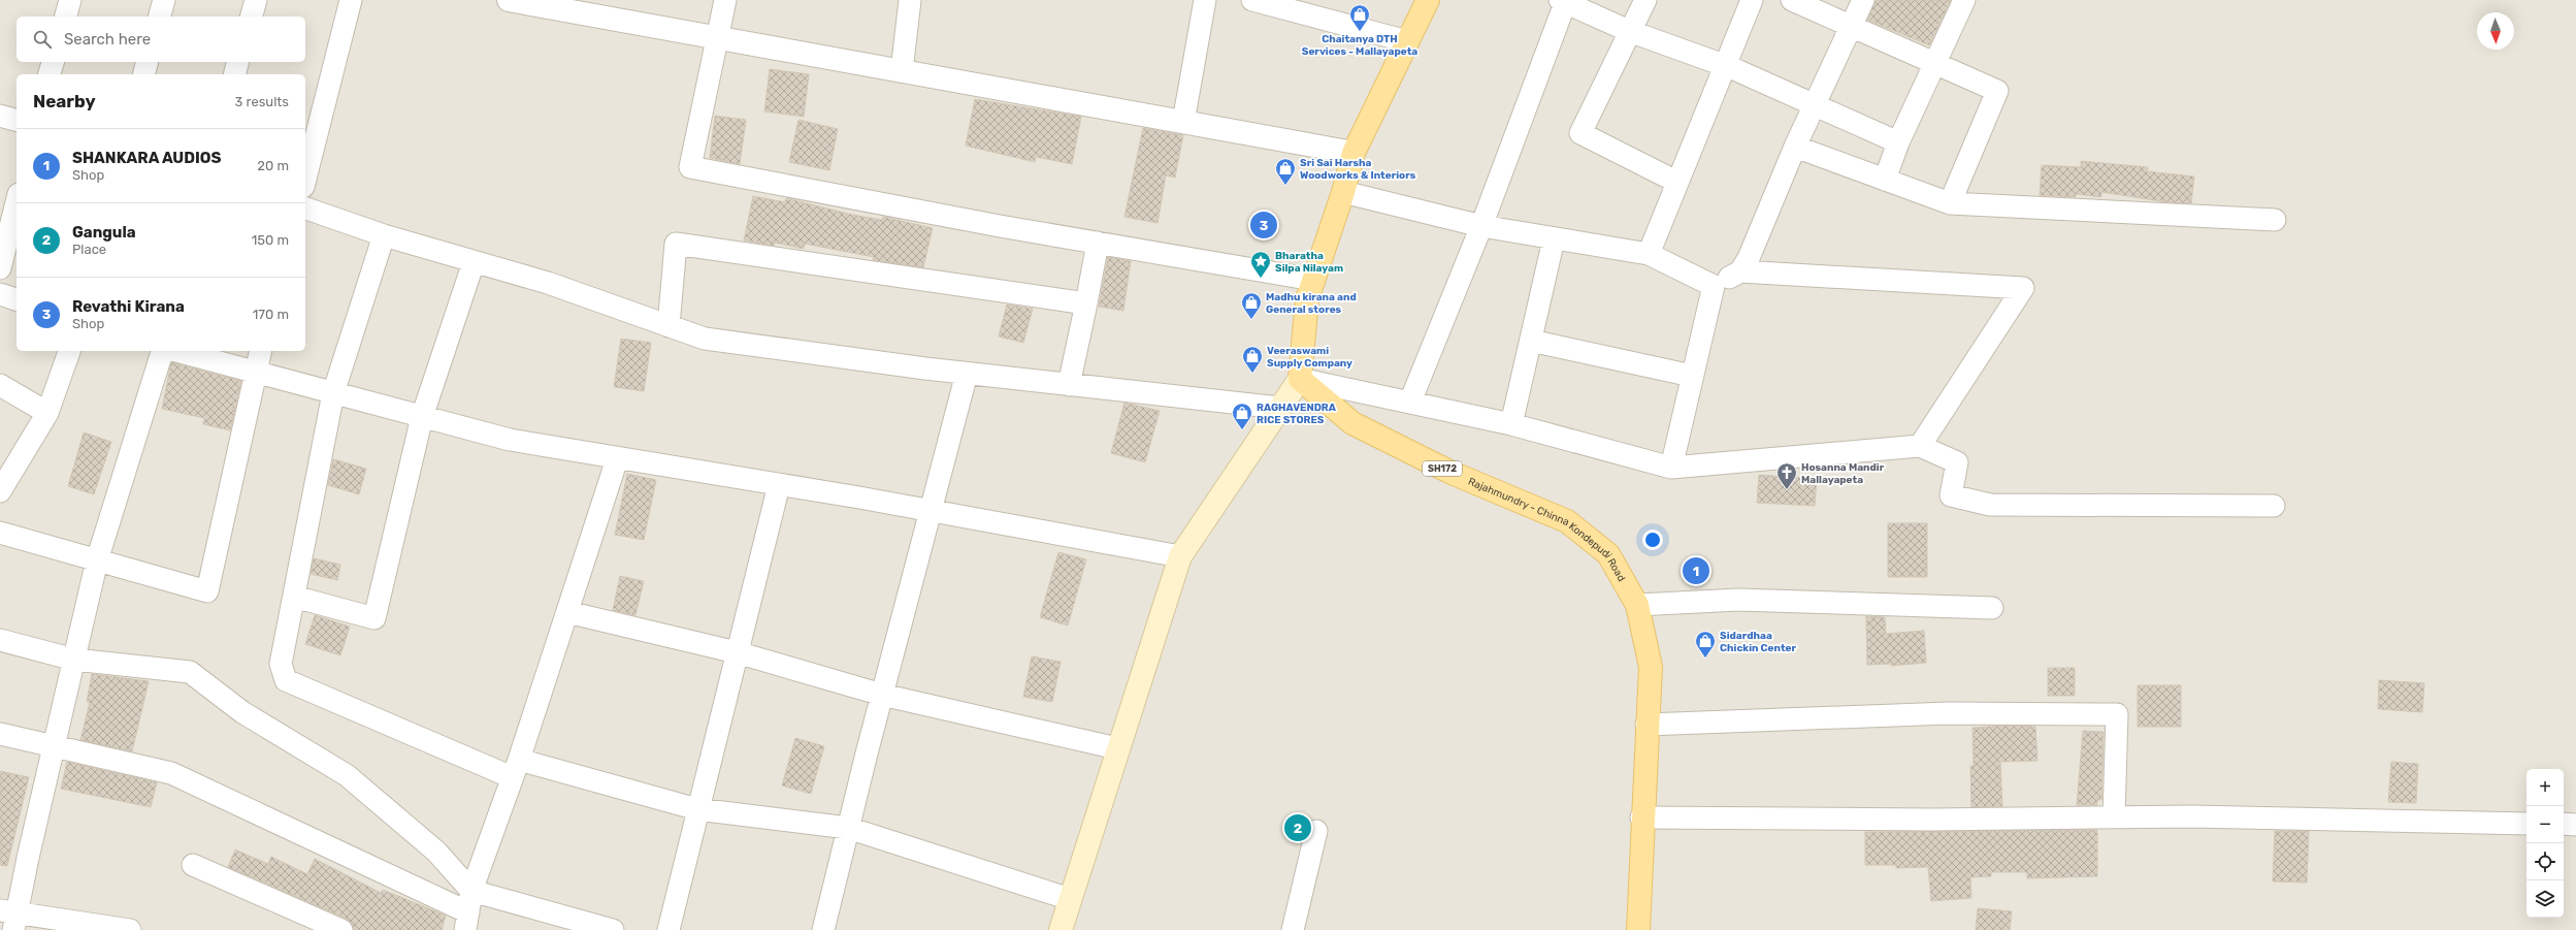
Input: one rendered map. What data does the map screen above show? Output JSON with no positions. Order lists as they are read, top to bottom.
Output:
{
  "streets": {
    "main road": ["SH172", "Rajahmundry - Chinna Kondepudi Road"]
  },
  "places": {
    "shop": [
      "Chaitanya DTH Services - Mallayapeta",
      "Sri Sai Harsha Woodworks & Interiors",
      "Madhu kirana and General stores",
      "Veeraswami Supply Company",
      "RAGHAVENDRA RICE STORES",
      "Sidardhaa Chickin Center"
    ],
    "place": ["Bharatha Silpa Nilayam"],
    "church": ["Hosanna Mandir Mallayapeta"]
  },
  "north": "bottom",
  "page": {
    "search": "Search here",
    "heading": ["Nearby", "3 results"],
    "list": [
      {
        "mark": "1",
        "name": "SHANKARA AUDIOS",
        "note": "Shop",
        "value": "20 m"
      },
      {
        "mark": "2",
        "name": "Gangula",
        "note": "Place",
        "value": "150 m"
      },
      {
        "mark": "3",
        "name": "Revathi Kirana",
        "note": "Shop",
        "value": "170 m"
      }
    ],
    "pins": ["3", "1", "2"],
    "map_buttons": ["+", "−"]
  }
}
